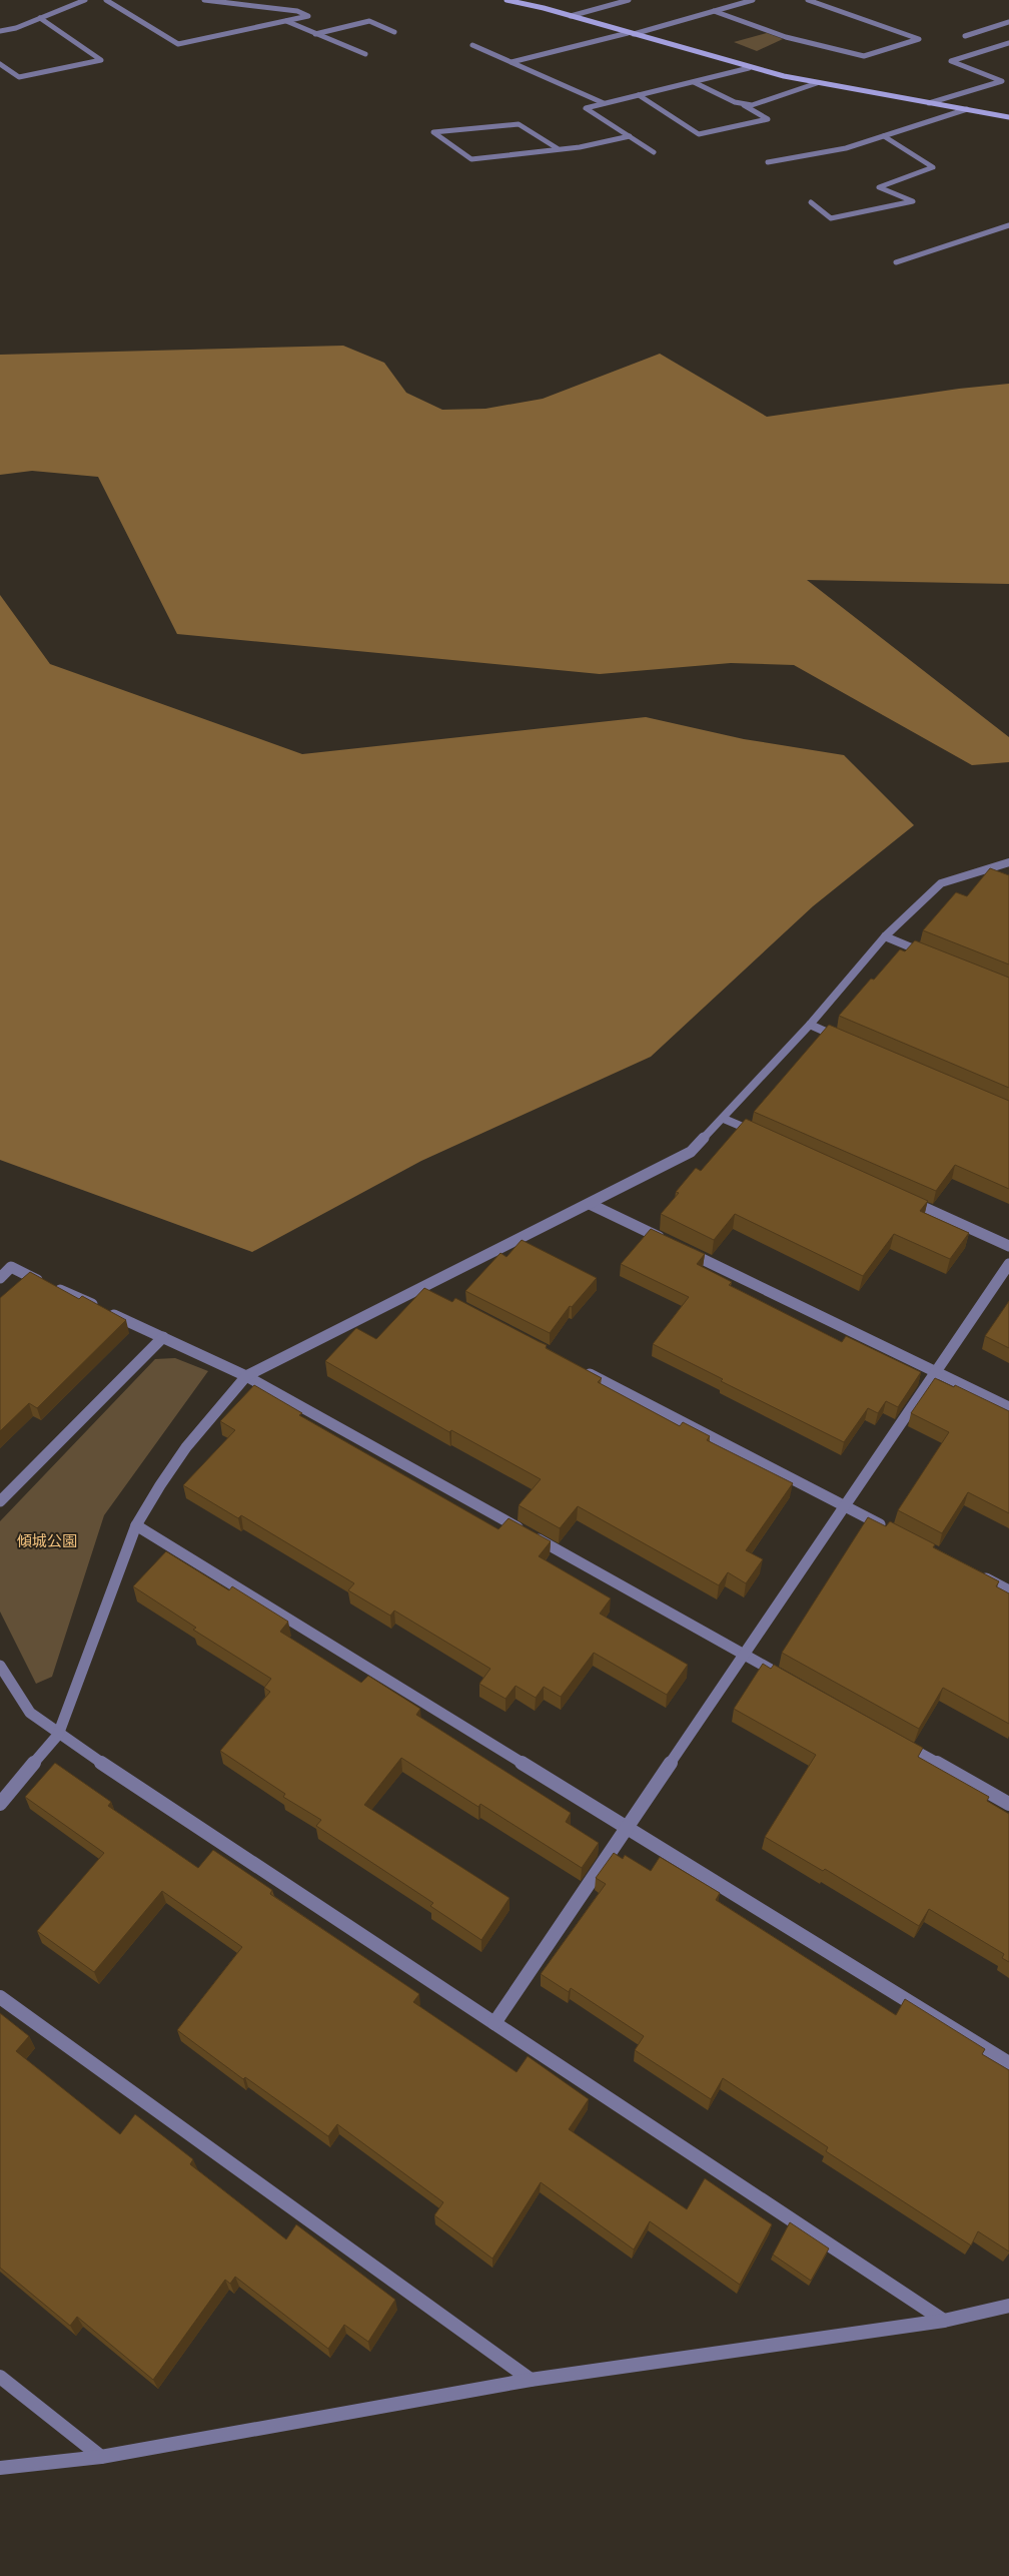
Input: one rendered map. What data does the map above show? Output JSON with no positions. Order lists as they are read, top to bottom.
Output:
{
  "parks": ["傾城公園"]
}
